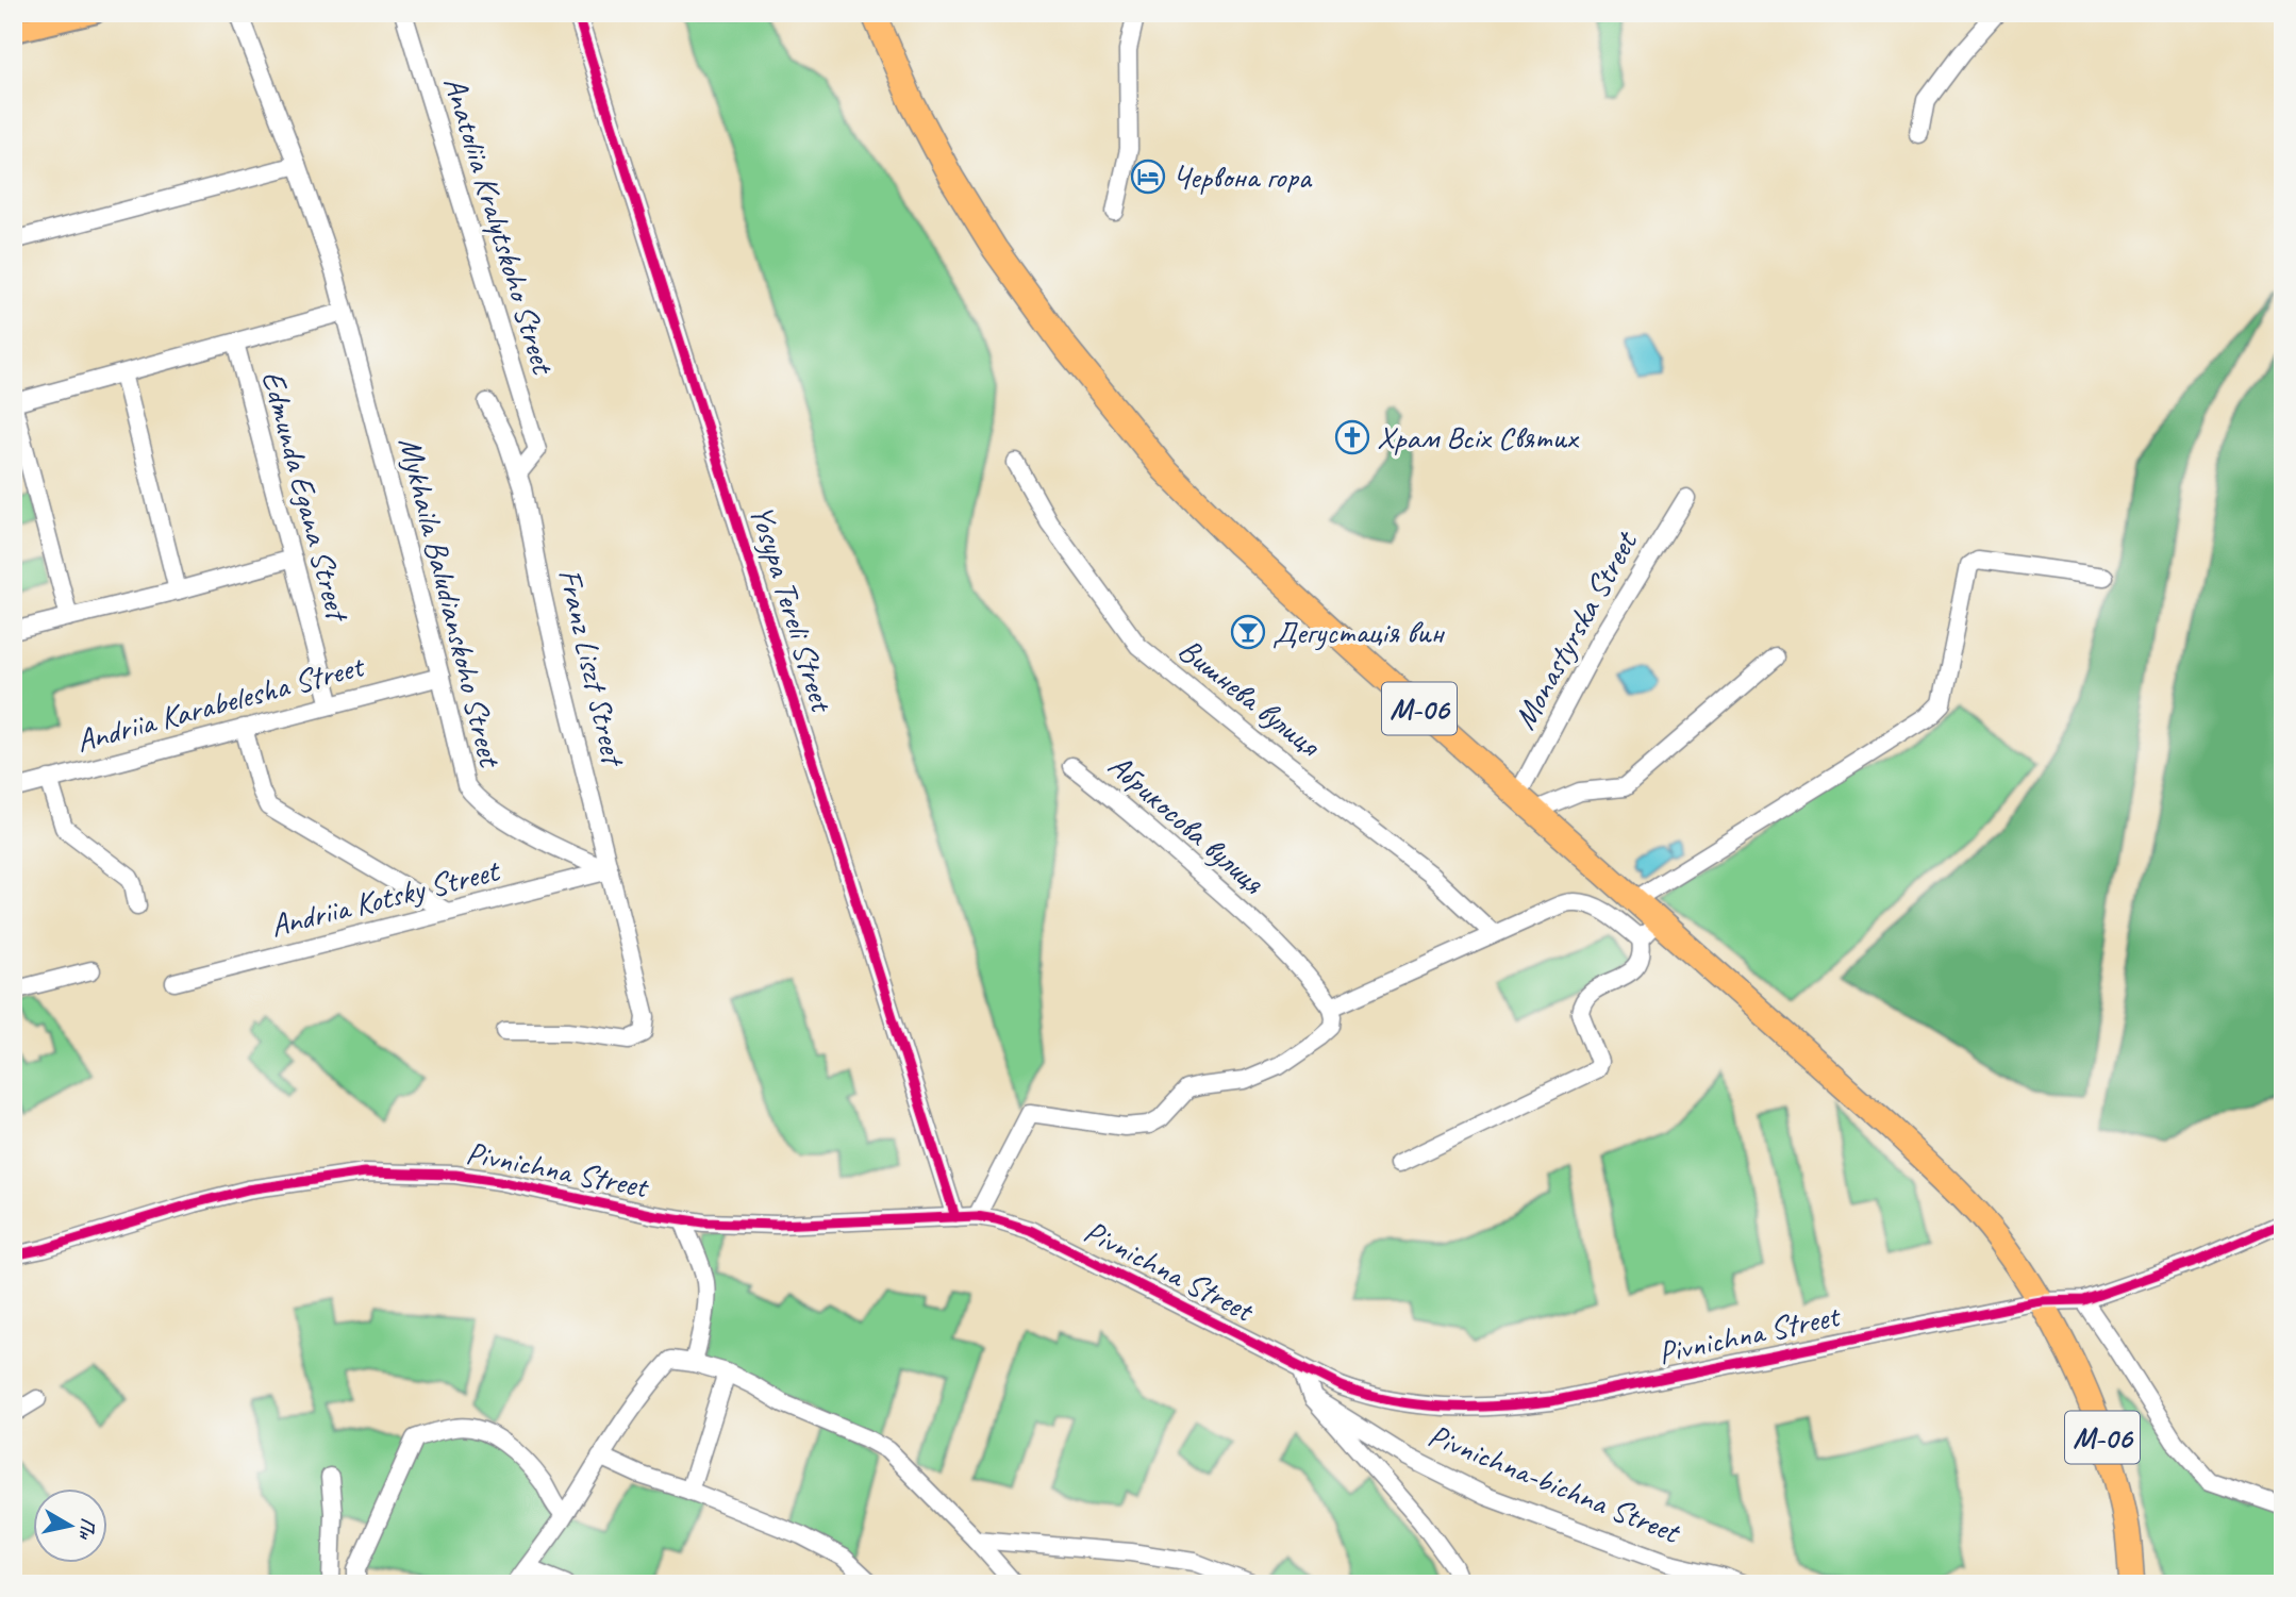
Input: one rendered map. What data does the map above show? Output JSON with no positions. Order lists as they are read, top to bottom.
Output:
{
  "streets": {
    "highway": ["М-06"],
    "street": [
      "Anatoliia Kralytskoho Street",
      "Edmunda Egana Street",
      "Mykhaila Baludianskoho Street",
      "Yosypa Tereli Street",
      "Monastyrska Street",
      "Franz Liszt Street",
      "Вишнева вулиця",
      "Andriia Karabelesha Street",
      "Абрикосова вулиця",
      "Andriia Kotsky Street",
      "Pivnichna Street",
      "Pivnichna-bichna Street"
    ]
  },
  "crossings": [
    ["Anatoliia Kralytskoho Street", "Franz Liszt Street"],
    ["Edmunda Egana Street", "Andriia Karabelesha Street"],
    ["Mykhaila Baludianskoho Street", "Franz Liszt Street"],
    ["Mykhaila Baludianskoho Street", "Andriia Karabelesha Street"],
    ["Mykhaila Baludianskoho Street", "Andriia Kotsky Street"],
    ["Yosypa Tereli Street", "Pivnichna Street"],
    ["Monastyrska Street", "М-06"],
    ["Franz Liszt Street", "Andriia Kotsky Street"],
    ["М-06", "Pivnichna Street"],
    ["Pivnichna Street", "Pivnichna-bichna Street"]
  ],
  "places": {
    "hotel": ["Червона гора"],
    "church": ["Храм Всіх Святих"],
    "bar": ["Дегустація вин"]
  },
  "north": "right"
}
